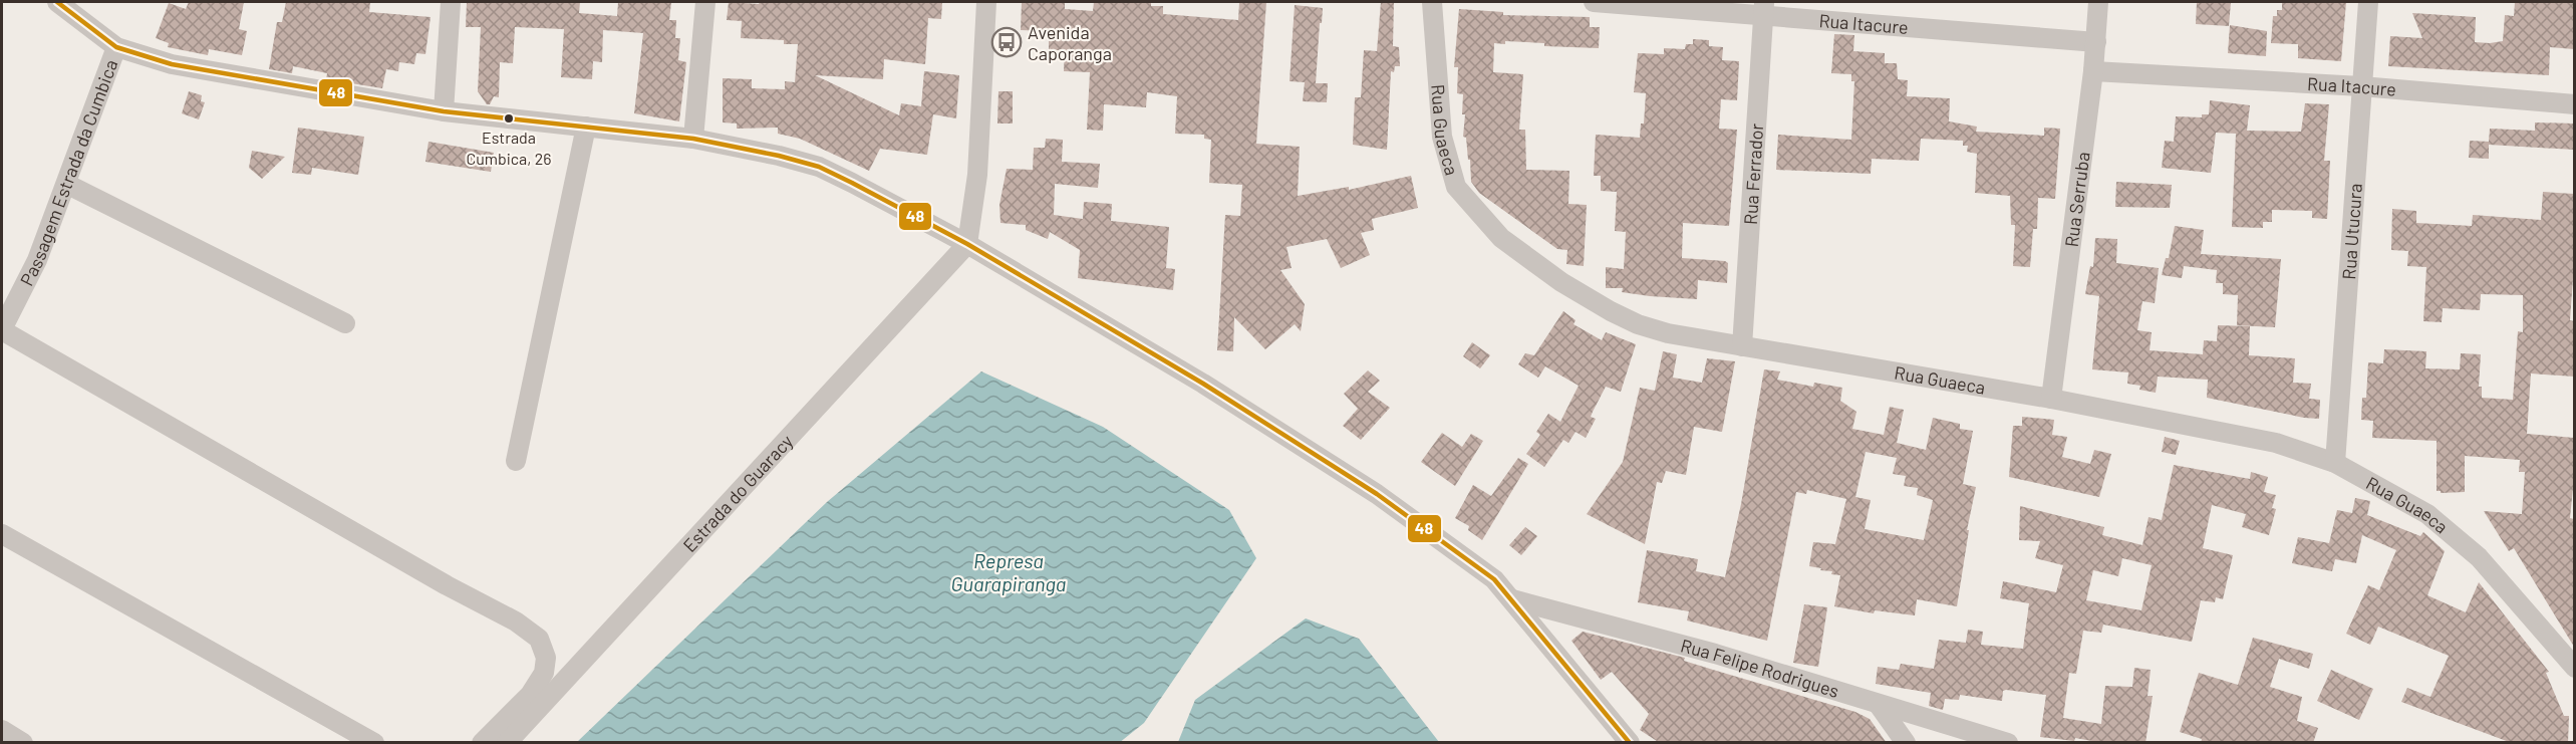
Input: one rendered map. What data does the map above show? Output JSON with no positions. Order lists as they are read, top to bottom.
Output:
{
  "streets": {
    "street": [
      "Rua Itacure",
      "Rua Guaeca",
      "Passagem Estrada da Cumbica",
      "Rua Ferrador",
      "Rua Serruba",
      "Rua Utucura",
      "Estrada do Guaracy",
      "Rua Felipe Rodrigues"
    ]
  },
  "crossings": [
    ["Rua Itacure", "Rua Ferrador"],
    ["Rua Itacure", "Rua Serruba"],
    ["Rua Itacure", "Rua Utucura"],
    ["Rua Guaeca", "Rua Ferrador"],
    ["Rua Guaeca", "Rua Serruba"],
    ["Rua Guaeca", "Rua Utucura"]
  ],
  "water": ["Represa Guarapiranga"],
  "places": {
    "bus stop": ["Avenida Caporanga"],
    "other": ["Estrada Cumbica, 26"]
  },
  "lines": ["transit line 48"]
}
